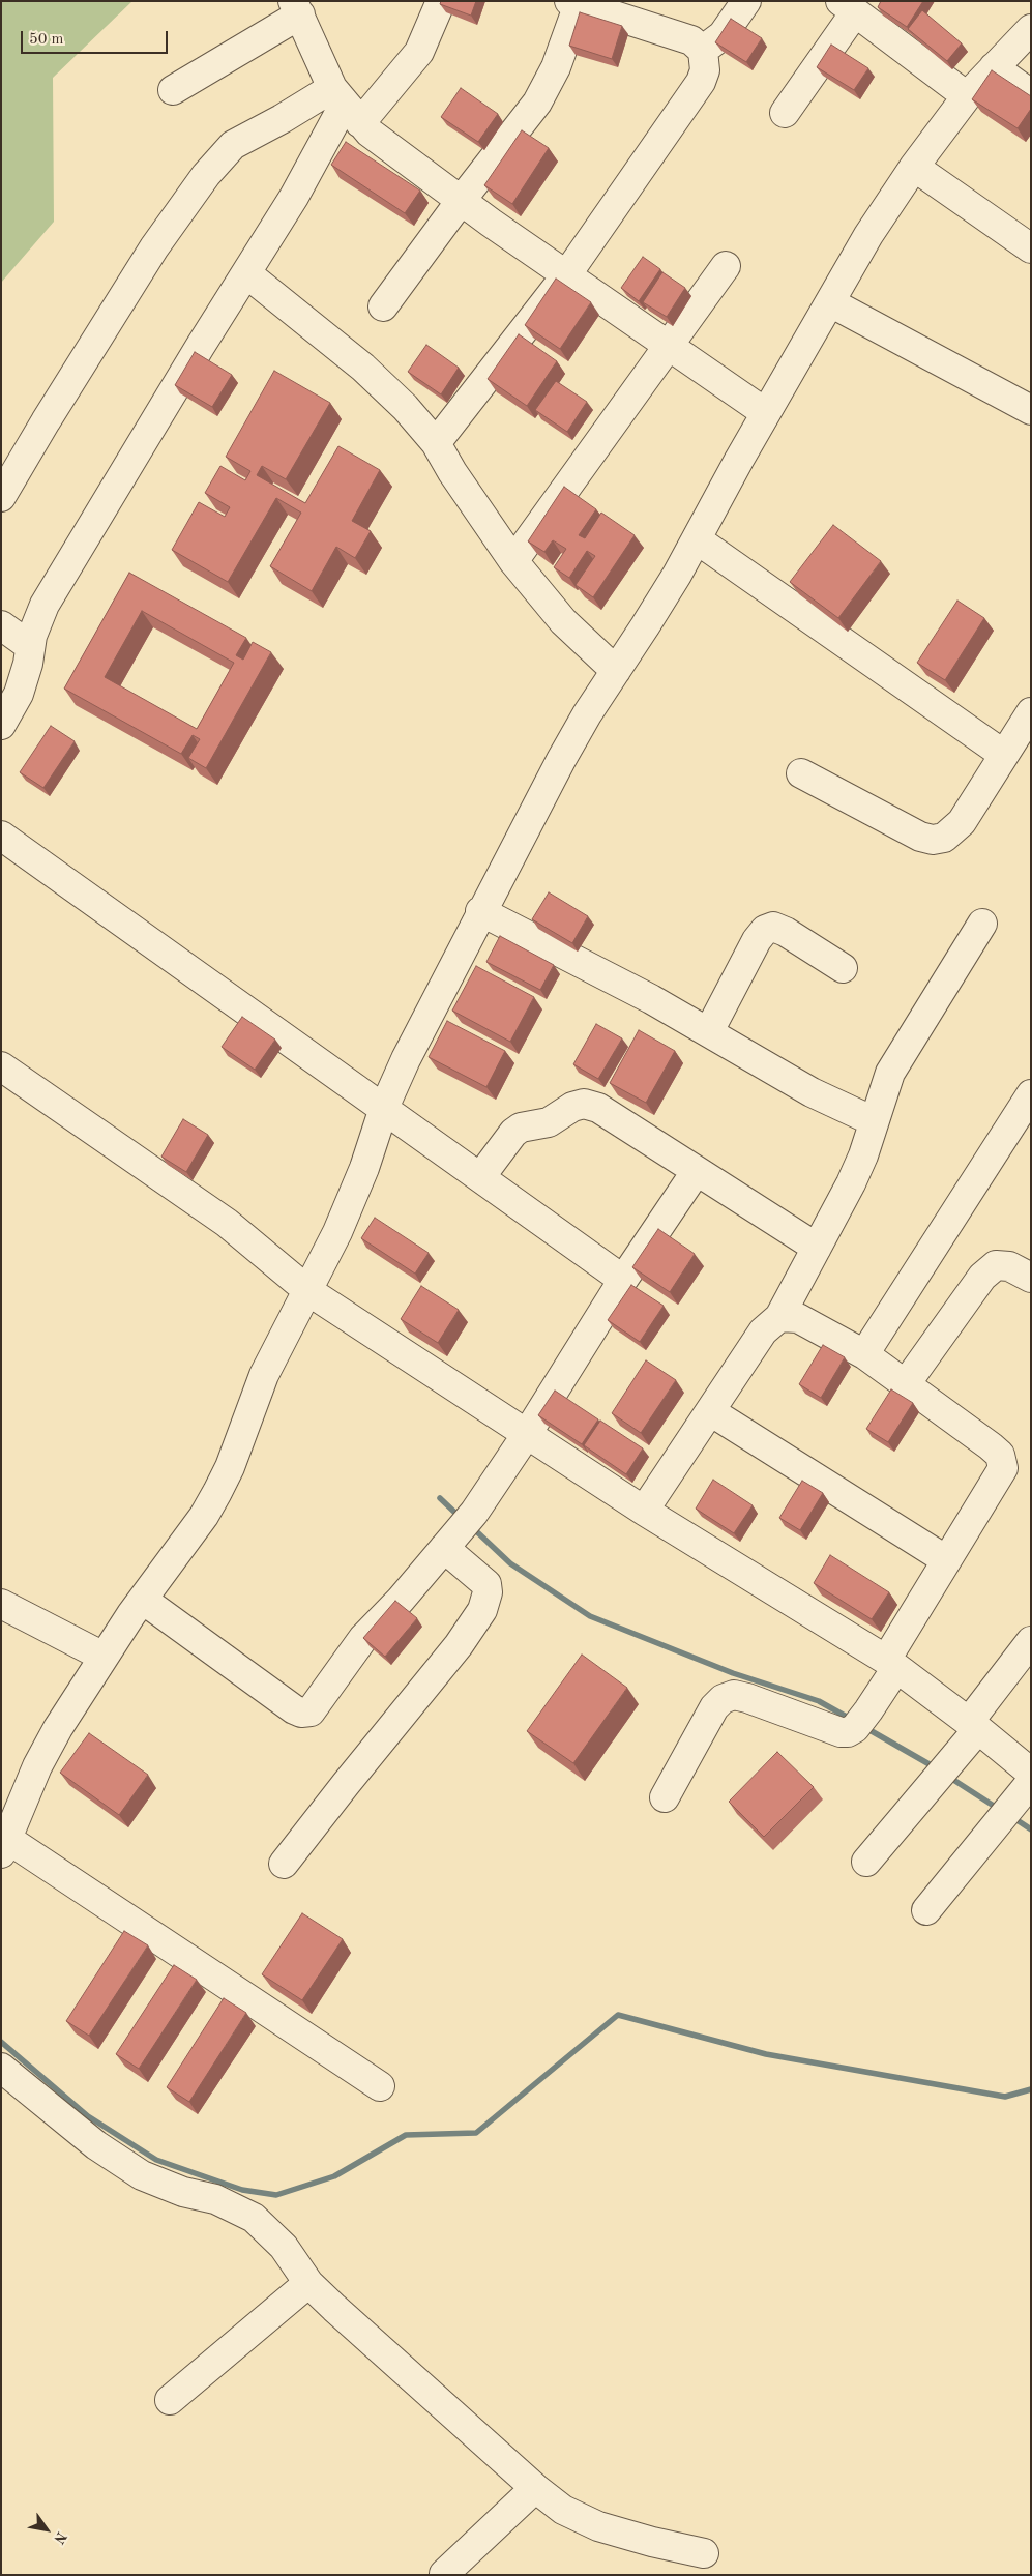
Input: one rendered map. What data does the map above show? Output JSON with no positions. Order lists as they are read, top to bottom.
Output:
{
  "scale_bar": "50 m",
  "north": "bottom right"
}
